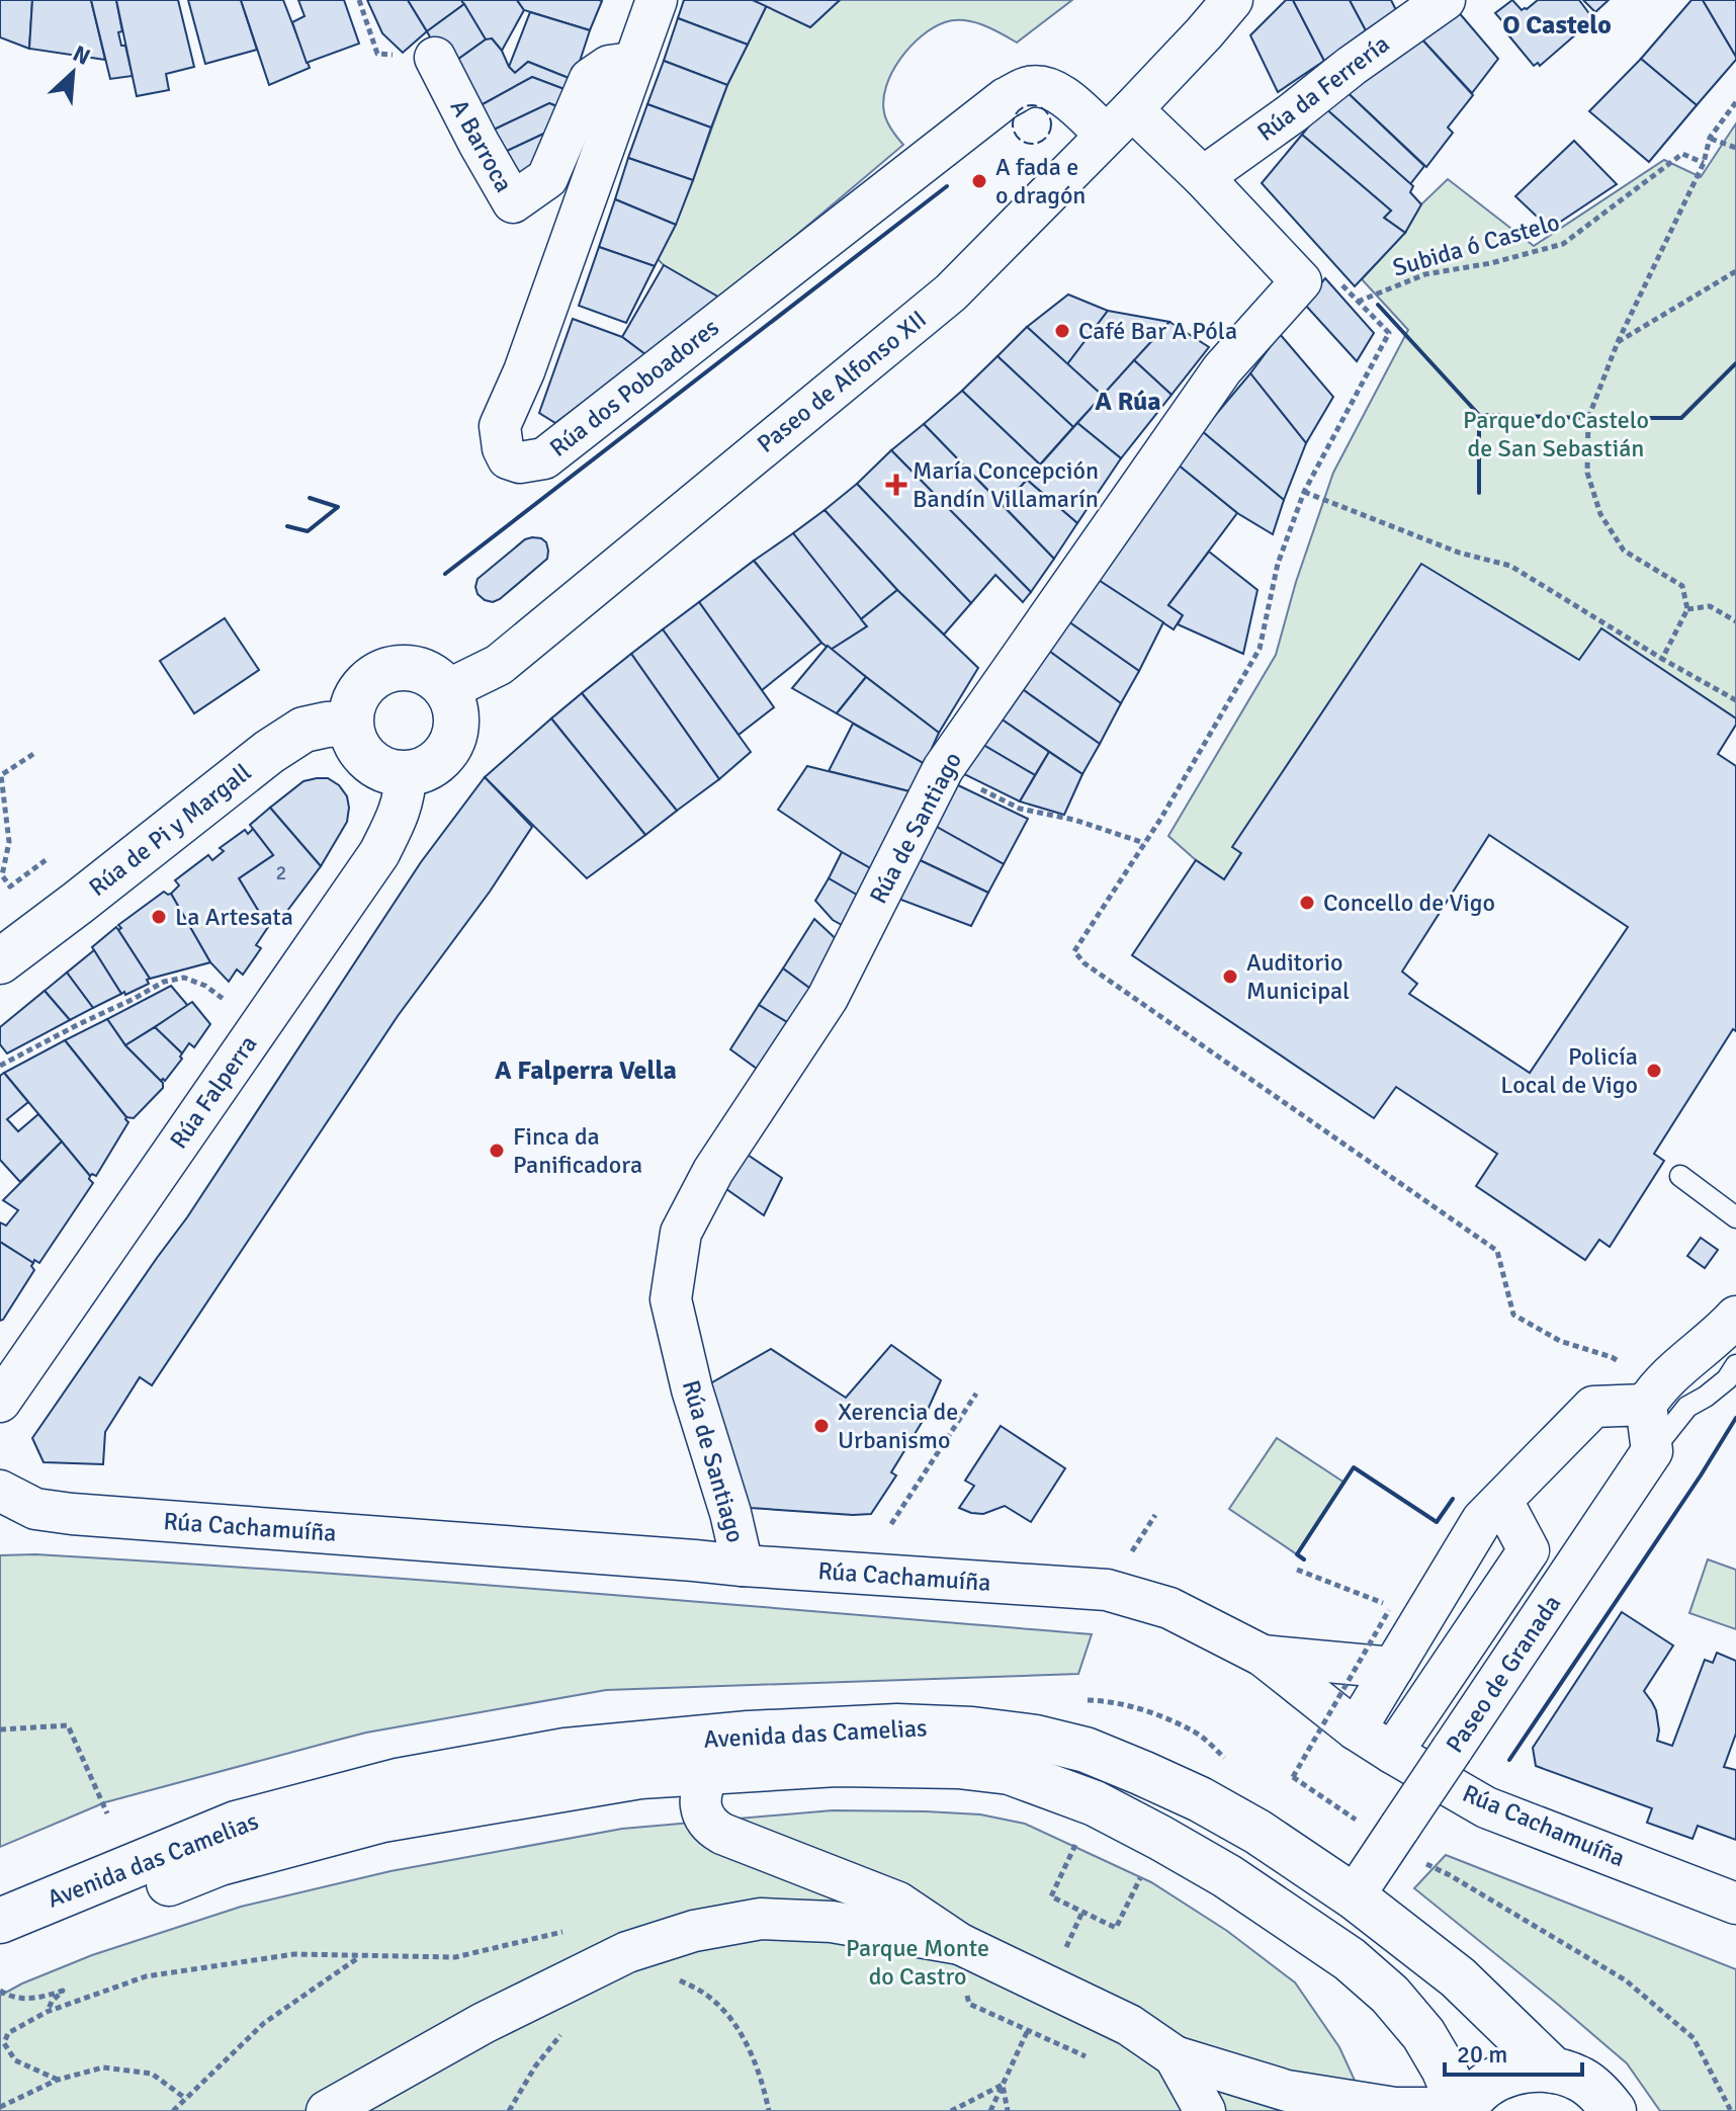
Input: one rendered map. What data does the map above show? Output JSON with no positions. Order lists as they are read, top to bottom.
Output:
{
  "streets": {
    "main road": ["Rúa de Pi y Margall", "Avenida das Camelias"],
    "street": [
      "Rúa da Ferrería",
      "A Barroca",
      "Paseo de Alfonso XII",
      "Rúa dos Poboadores",
      "Rúa de Santiago",
      "Rúa Falperra",
      "Rúa Cachamuíña",
      "Paseo de Granada"
    ],
    "path": ["Subida ó Castelo"]
  },
  "crossings": [
    ["Rúa da Ferrería", "Rúa de Santiago"],
    ["A Barroca", "Rúa dos Poboadores"],
    ["Paseo de Alfonso XII", "Rúa dos Poboadores"],
    ["Paseo de Alfonso XII", "Rúa de Pi y Margall"],
    ["Paseo de Alfonso XII", "Rúa Falperra"],
    ["Rúa de Santiago", "Rúa Cachamuíña"],
    ["Rúa de Pi y Margall", "Rúa Falperra"],
    ["Paseo de Granada", "Avenida das Camelias"]
  ],
  "districts": ["O Castelo", "A Rúa", "A Falperra Vella"],
  "parks": ["Parque do Castelo de San Sebastián", "Parque Monte do Castro"],
  "places": {
    "other": [
      "A fada e o dragón",
      "Café Bar A Póla",
      "Concello de Vigo",
      "La Artesata",
      "Auditorio Municipal",
      "Policía Local de Vigo",
      "Finca da Panificadora",
      "Xerencia de Urbanismo"
    ],
    "health": ["María Concepción Bandín Villamarín"]
  },
  "house_numbers": ["2"],
  "scale_bar": "20 m",
  "north": "top right"
}
